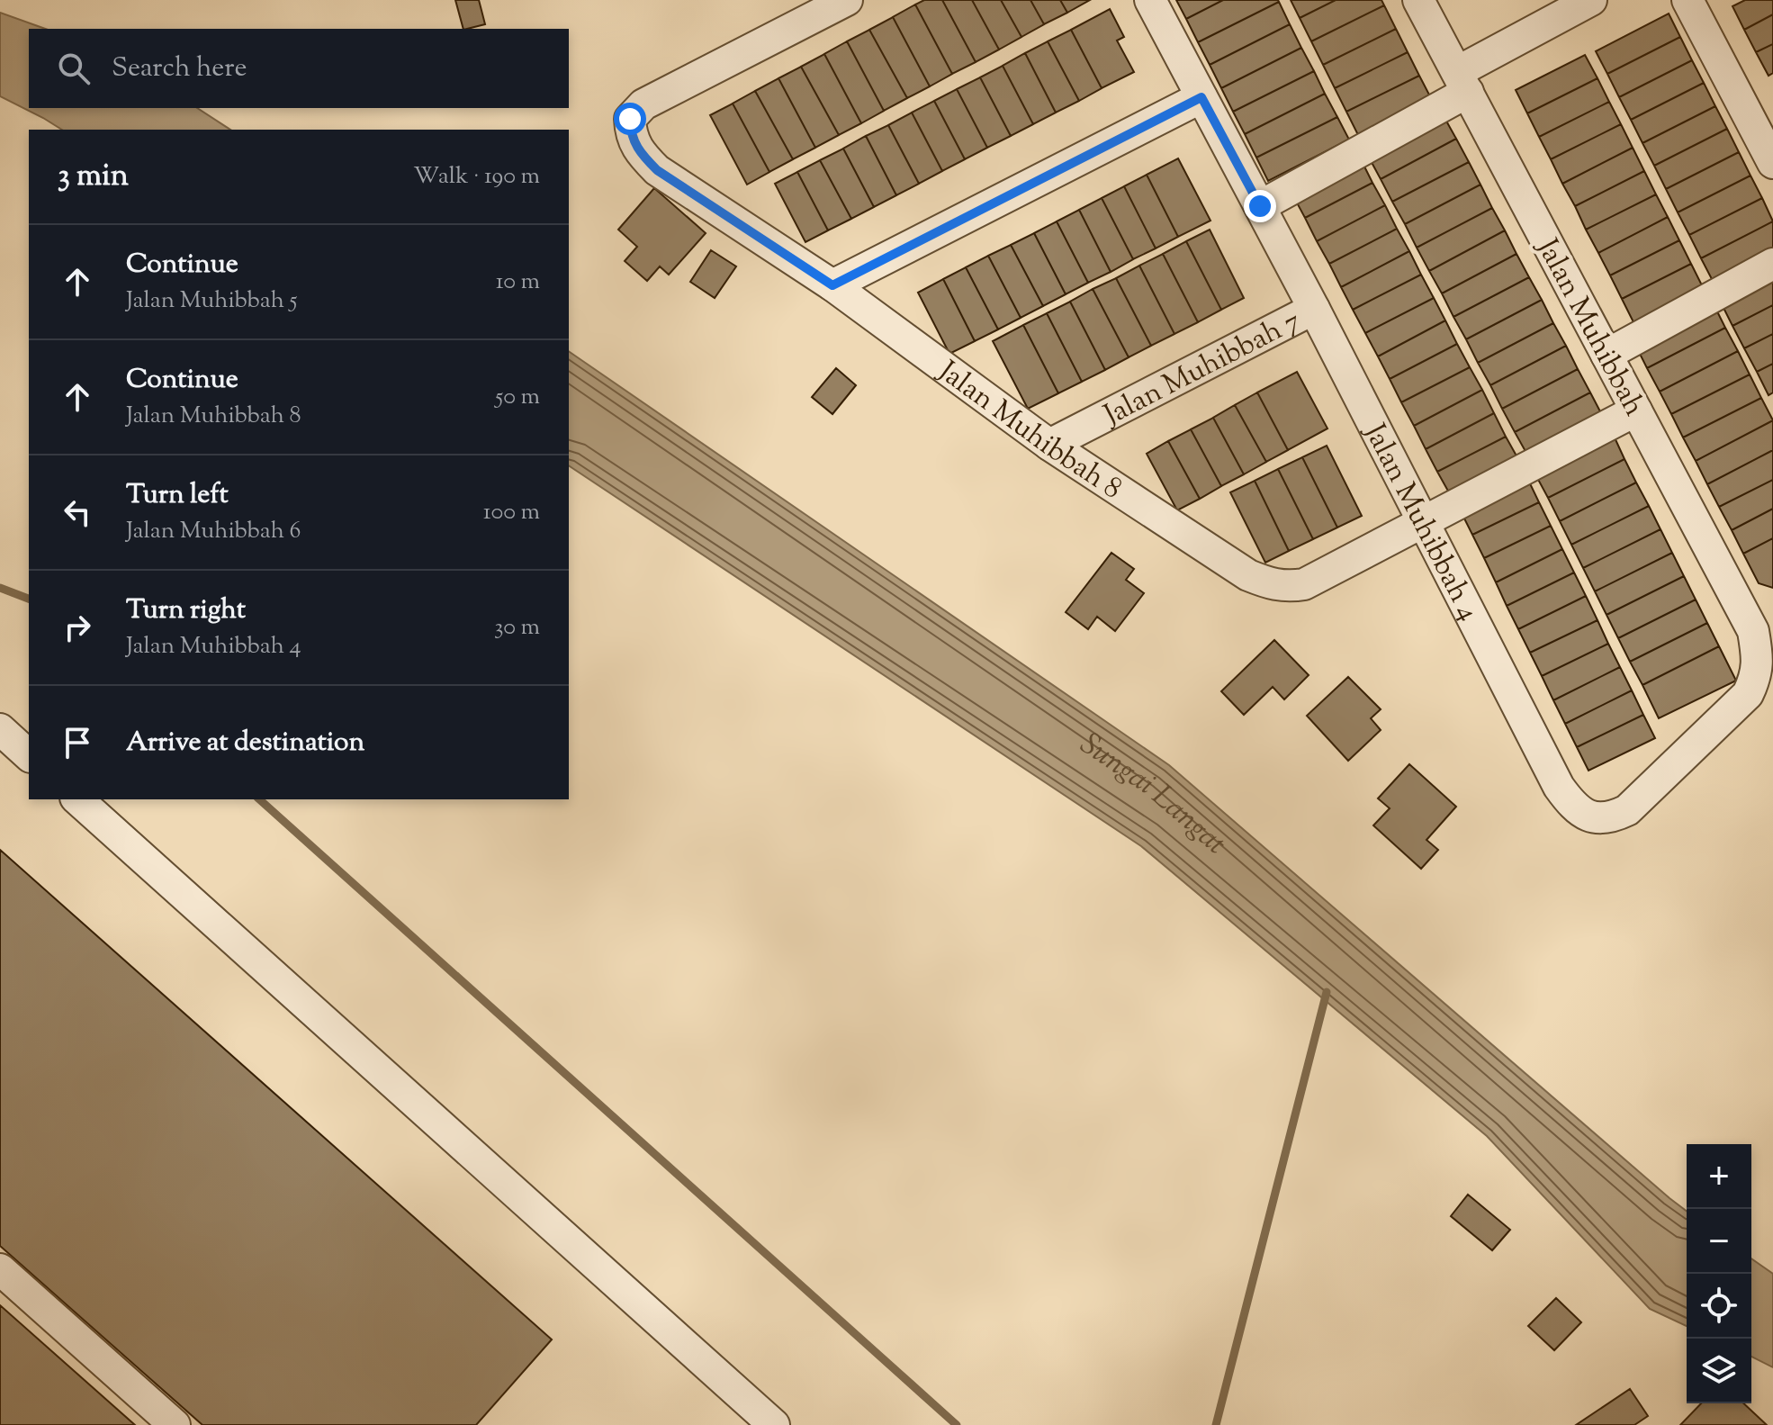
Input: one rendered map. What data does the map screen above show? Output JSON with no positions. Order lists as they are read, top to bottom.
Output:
{
  "streets": {
    "street": [
      "Jalan Muhibbah",
      "Jalan Muhibbah 7",
      "Jalan Muhibbah 8",
      "Jalan Muhibbah 4"
    ]
  },
  "crossings": [
    ["Jalan Muhibbah", "Jalan Muhibbah 8"],
    ["Jalan Muhibbah", "Jalan Muhibbah 4"],
    ["Jalan Muhibbah 7", "Jalan Muhibbah 8"],
    ["Jalan Muhibbah 7", "Jalan Muhibbah 4"],
    ["Jalan Muhibbah 8", "Jalan Muhibbah 4"]
  ],
  "water": ["Sungai Langat"],
  "page": {
    "search": "Search here",
    "heading": ["3 min", "Walk · 190 m"],
    "list": [
      ["Continue", "Jalan Muhibbah 5", "10 m"],
      ["Continue", "Jalan Muhibbah 8", "50 m"],
      ["Turn left", "Jalan Muhibbah 6", "100 m"],
      ["Turn right", "Jalan Muhibbah 4", "30 m"],
      "Arrive at destination"
    ],
    "map_buttons": ["+", "−"]
  }
}
